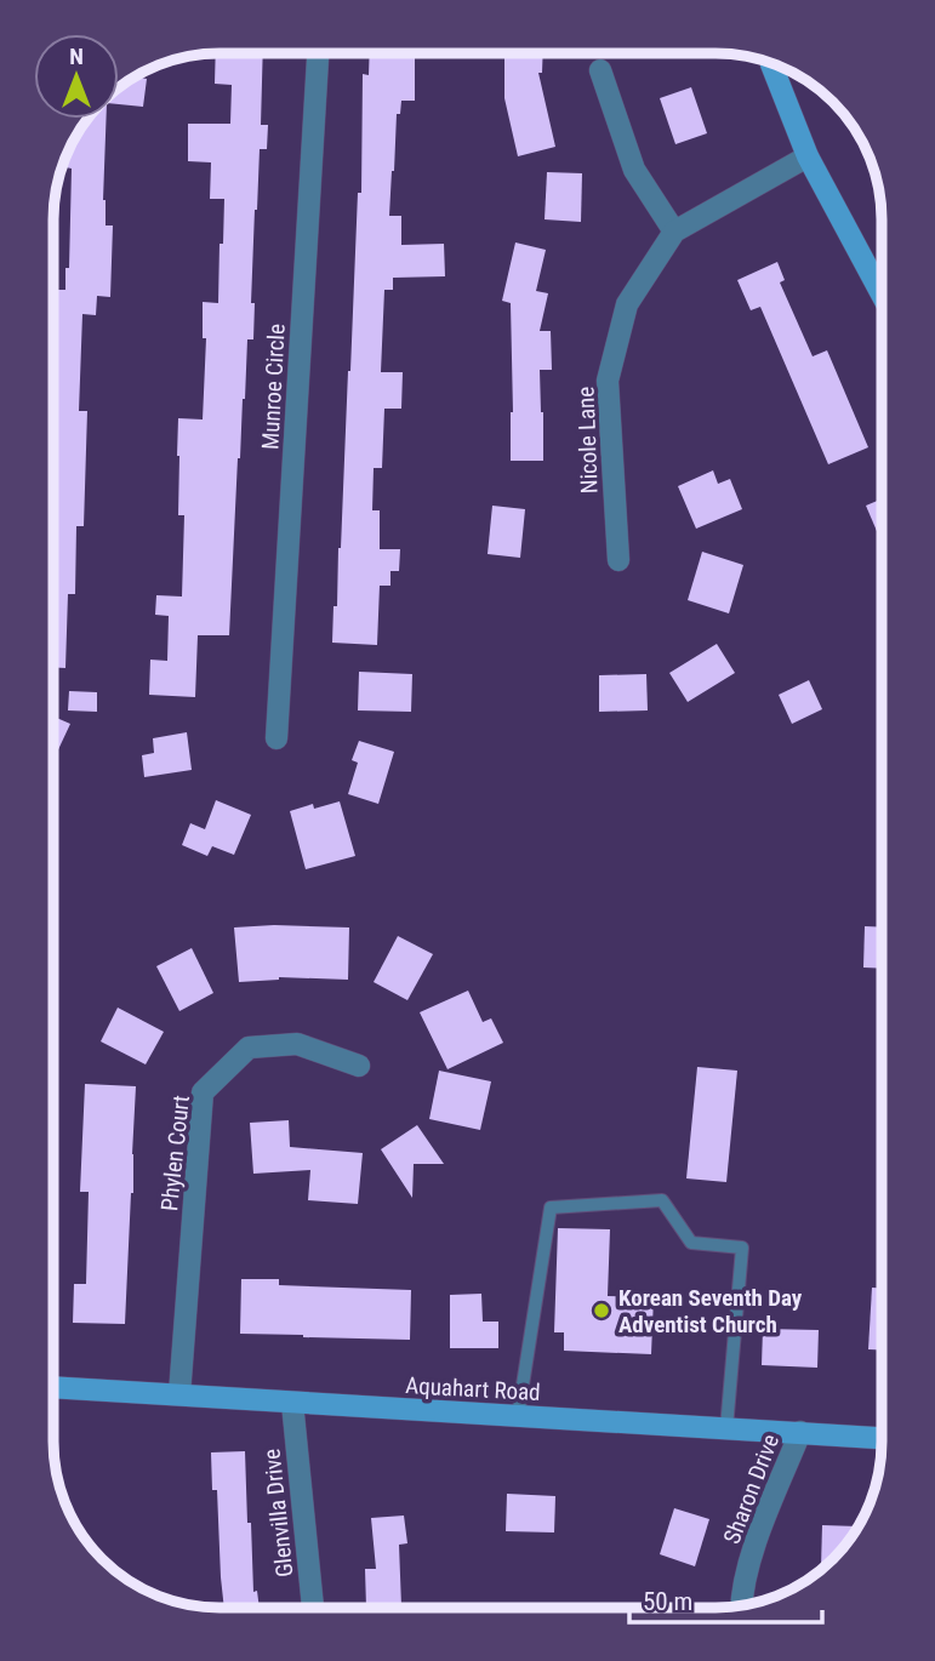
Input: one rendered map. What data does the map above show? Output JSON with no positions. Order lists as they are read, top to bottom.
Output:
{
  "streets": {
    "street": [
      "Munroe Circle",
      "Nicole Lane",
      "Phylen Court",
      "Aquahart Road",
      "Sharon Drive",
      "Glenvilla Drive"
    ]
  },
  "crossings": [
    ["Phylen Court", "Aquahart Road"],
    ["Aquahart Road", "Sharon Drive"],
    ["Aquahart Road", "Glenvilla Drive"]
  ],
  "places": ["Korean Seventh Day Adventist Church"],
  "scale_bar": "50 m",
  "north": "top"
}
